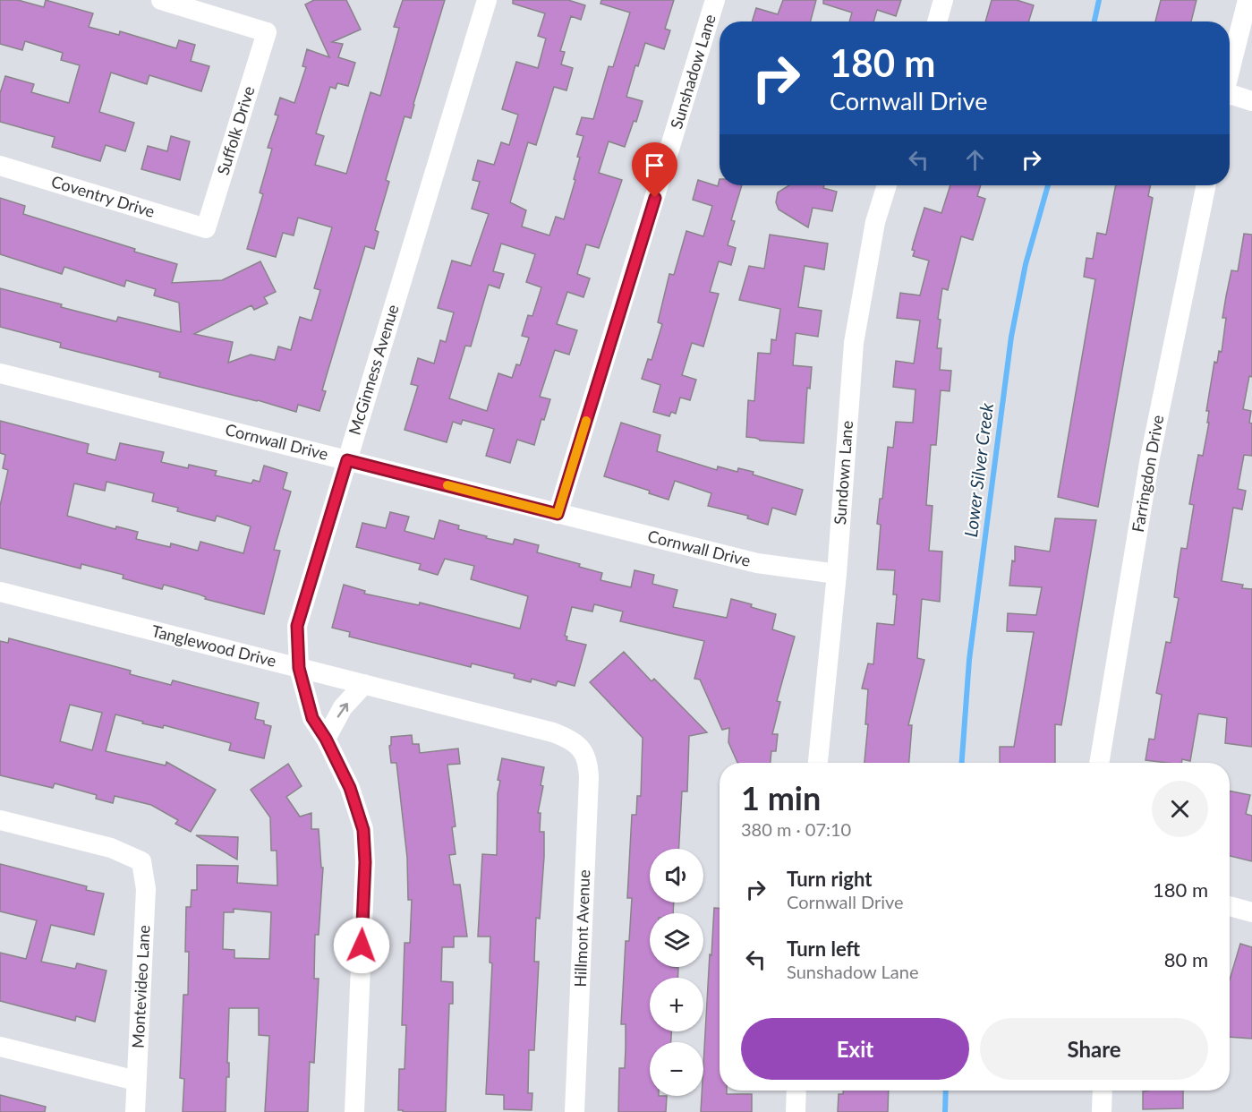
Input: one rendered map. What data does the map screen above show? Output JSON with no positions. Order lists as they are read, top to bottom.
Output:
{
  "streets": {
    "street": [
      "Sunshadow Lane",
      "Suffolk Drive",
      "Coventry Drive",
      "McGinness Avenue",
      "Cornwall Drive",
      "Sundown Lane",
      "Farringdon Drive",
      "Tanglewood Drive",
      "Hillmont Avenue",
      "Montevideo Lane"
    ]
  },
  "crossings": [
    ["Sunshadow Lane", "Cornwall Drive"],
    ["Suffolk Drive", "Coventry Drive"],
    ["McGinness Avenue", "Cornwall Drive"],
    ["McGinness Avenue", "Tanglewood Drive"],
    ["Cornwall Drive", "Sundown Lane"],
    ["Tanglewood Drive", "Hillmont Avenue"]
  ],
  "water": ["Lower Silver Creek"],
  "page": {
    "turn": ["180 m", "Cornwall Drive"],
    "heading": ["1 min", "380 m · 07:10"],
    "map_buttons": ["+", "−"],
    "list": [
      {
        "name": "Turn right",
        "note": "Cornwall Drive",
        "value": "180 m"
      },
      {
        "name": "Turn left",
        "note": "Sunshadow Lane",
        "value": "80 m"
      }
    ],
    "buttons": ["Exit", "Share"]
  }
}
